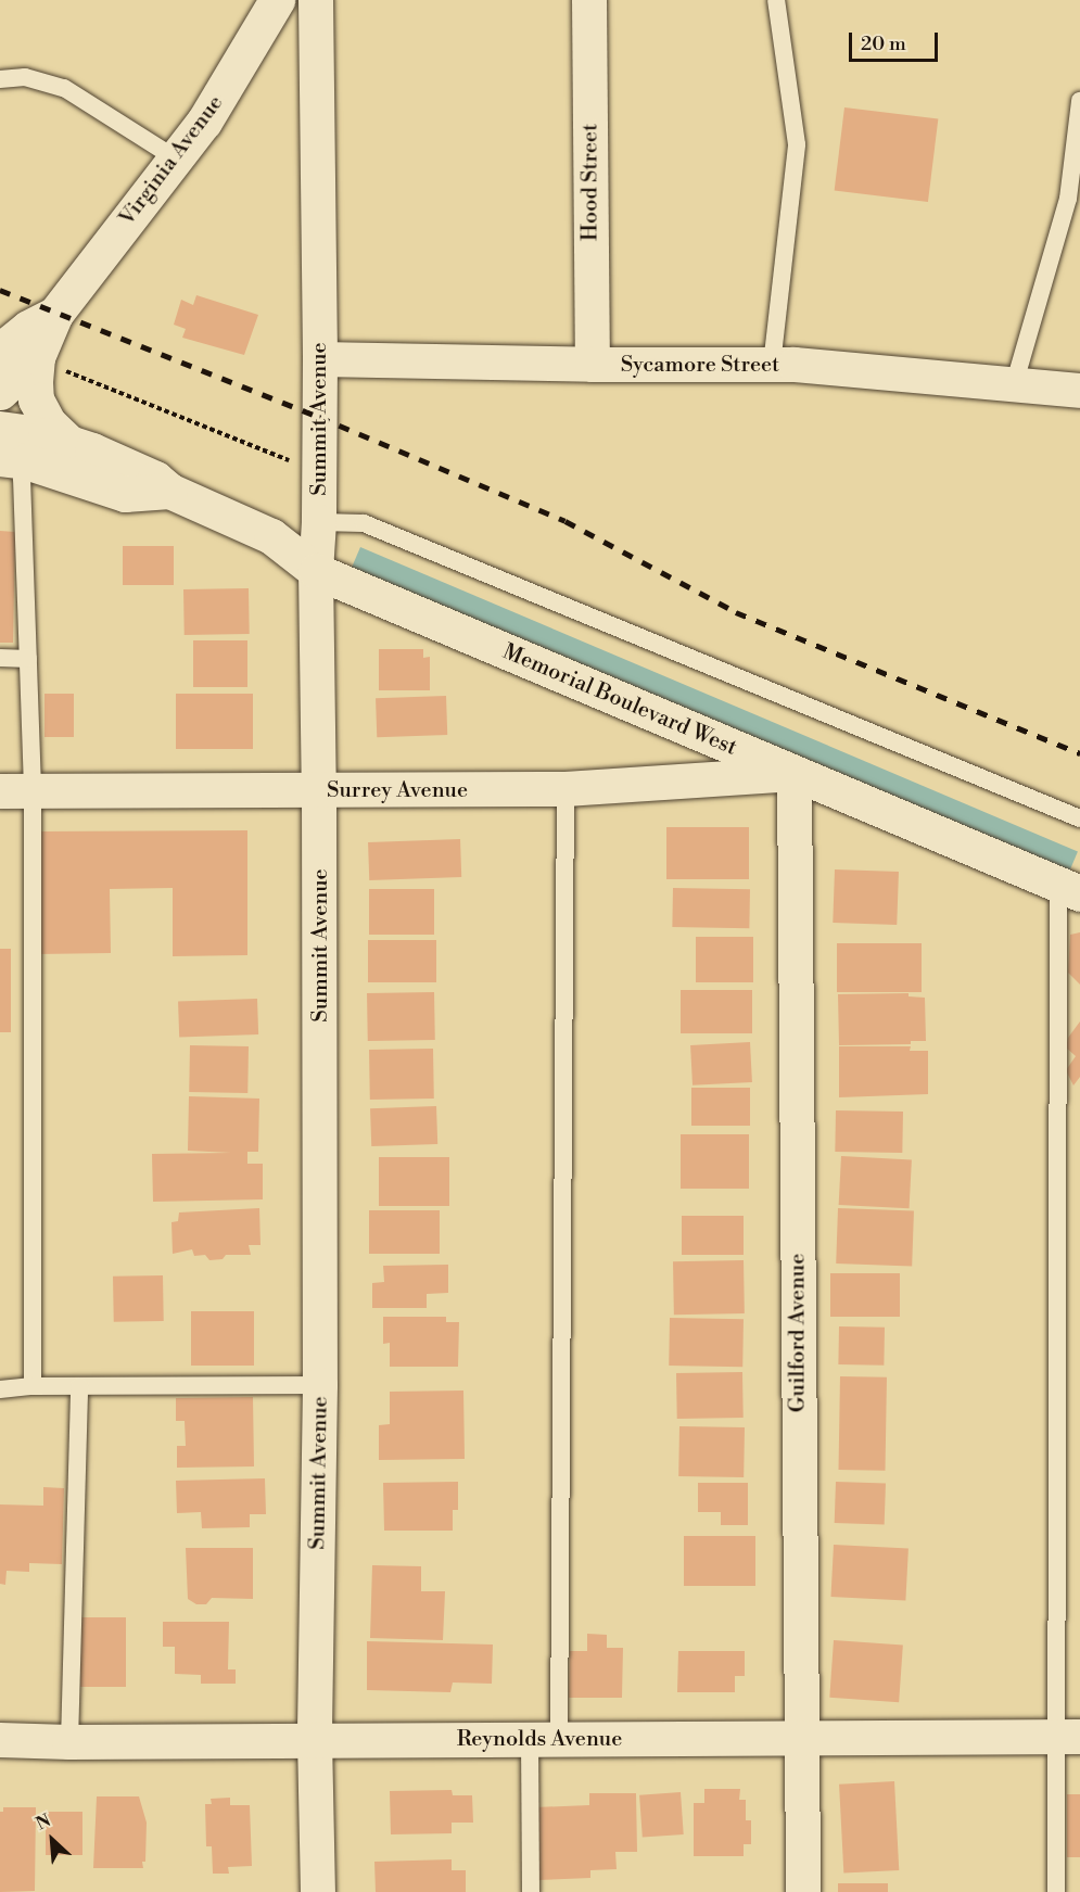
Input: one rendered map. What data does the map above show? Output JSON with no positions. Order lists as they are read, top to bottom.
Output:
{
  "streets": {
    "street": [
      "Virginia Avenue",
      "Hood Street",
      "Sycamore Street",
      "Summit Avenue",
      "Memorial Boulevard West",
      "Surrey Avenue",
      "Guilford Avenue",
      "Reynolds Avenue"
    ]
  },
  "crossings": [
    ["Hood Street", "Sycamore Street"],
    ["Sycamore Street", "Summit Avenue"],
    ["Summit Avenue", "Memorial Boulevard West"],
    ["Summit Avenue", "Surrey Avenue"],
    ["Summit Avenue", "Reynolds Avenue"],
    ["Memorial Boulevard West", "Surrey Avenue"],
    ["Memorial Boulevard West", "Guilford Avenue"],
    ["Surrey Avenue", "Guilford Avenue"],
    ["Guilford Avenue", "Reynolds Avenue"]
  ],
  "scale_bar": "20 m",
  "north": "top left"
}
